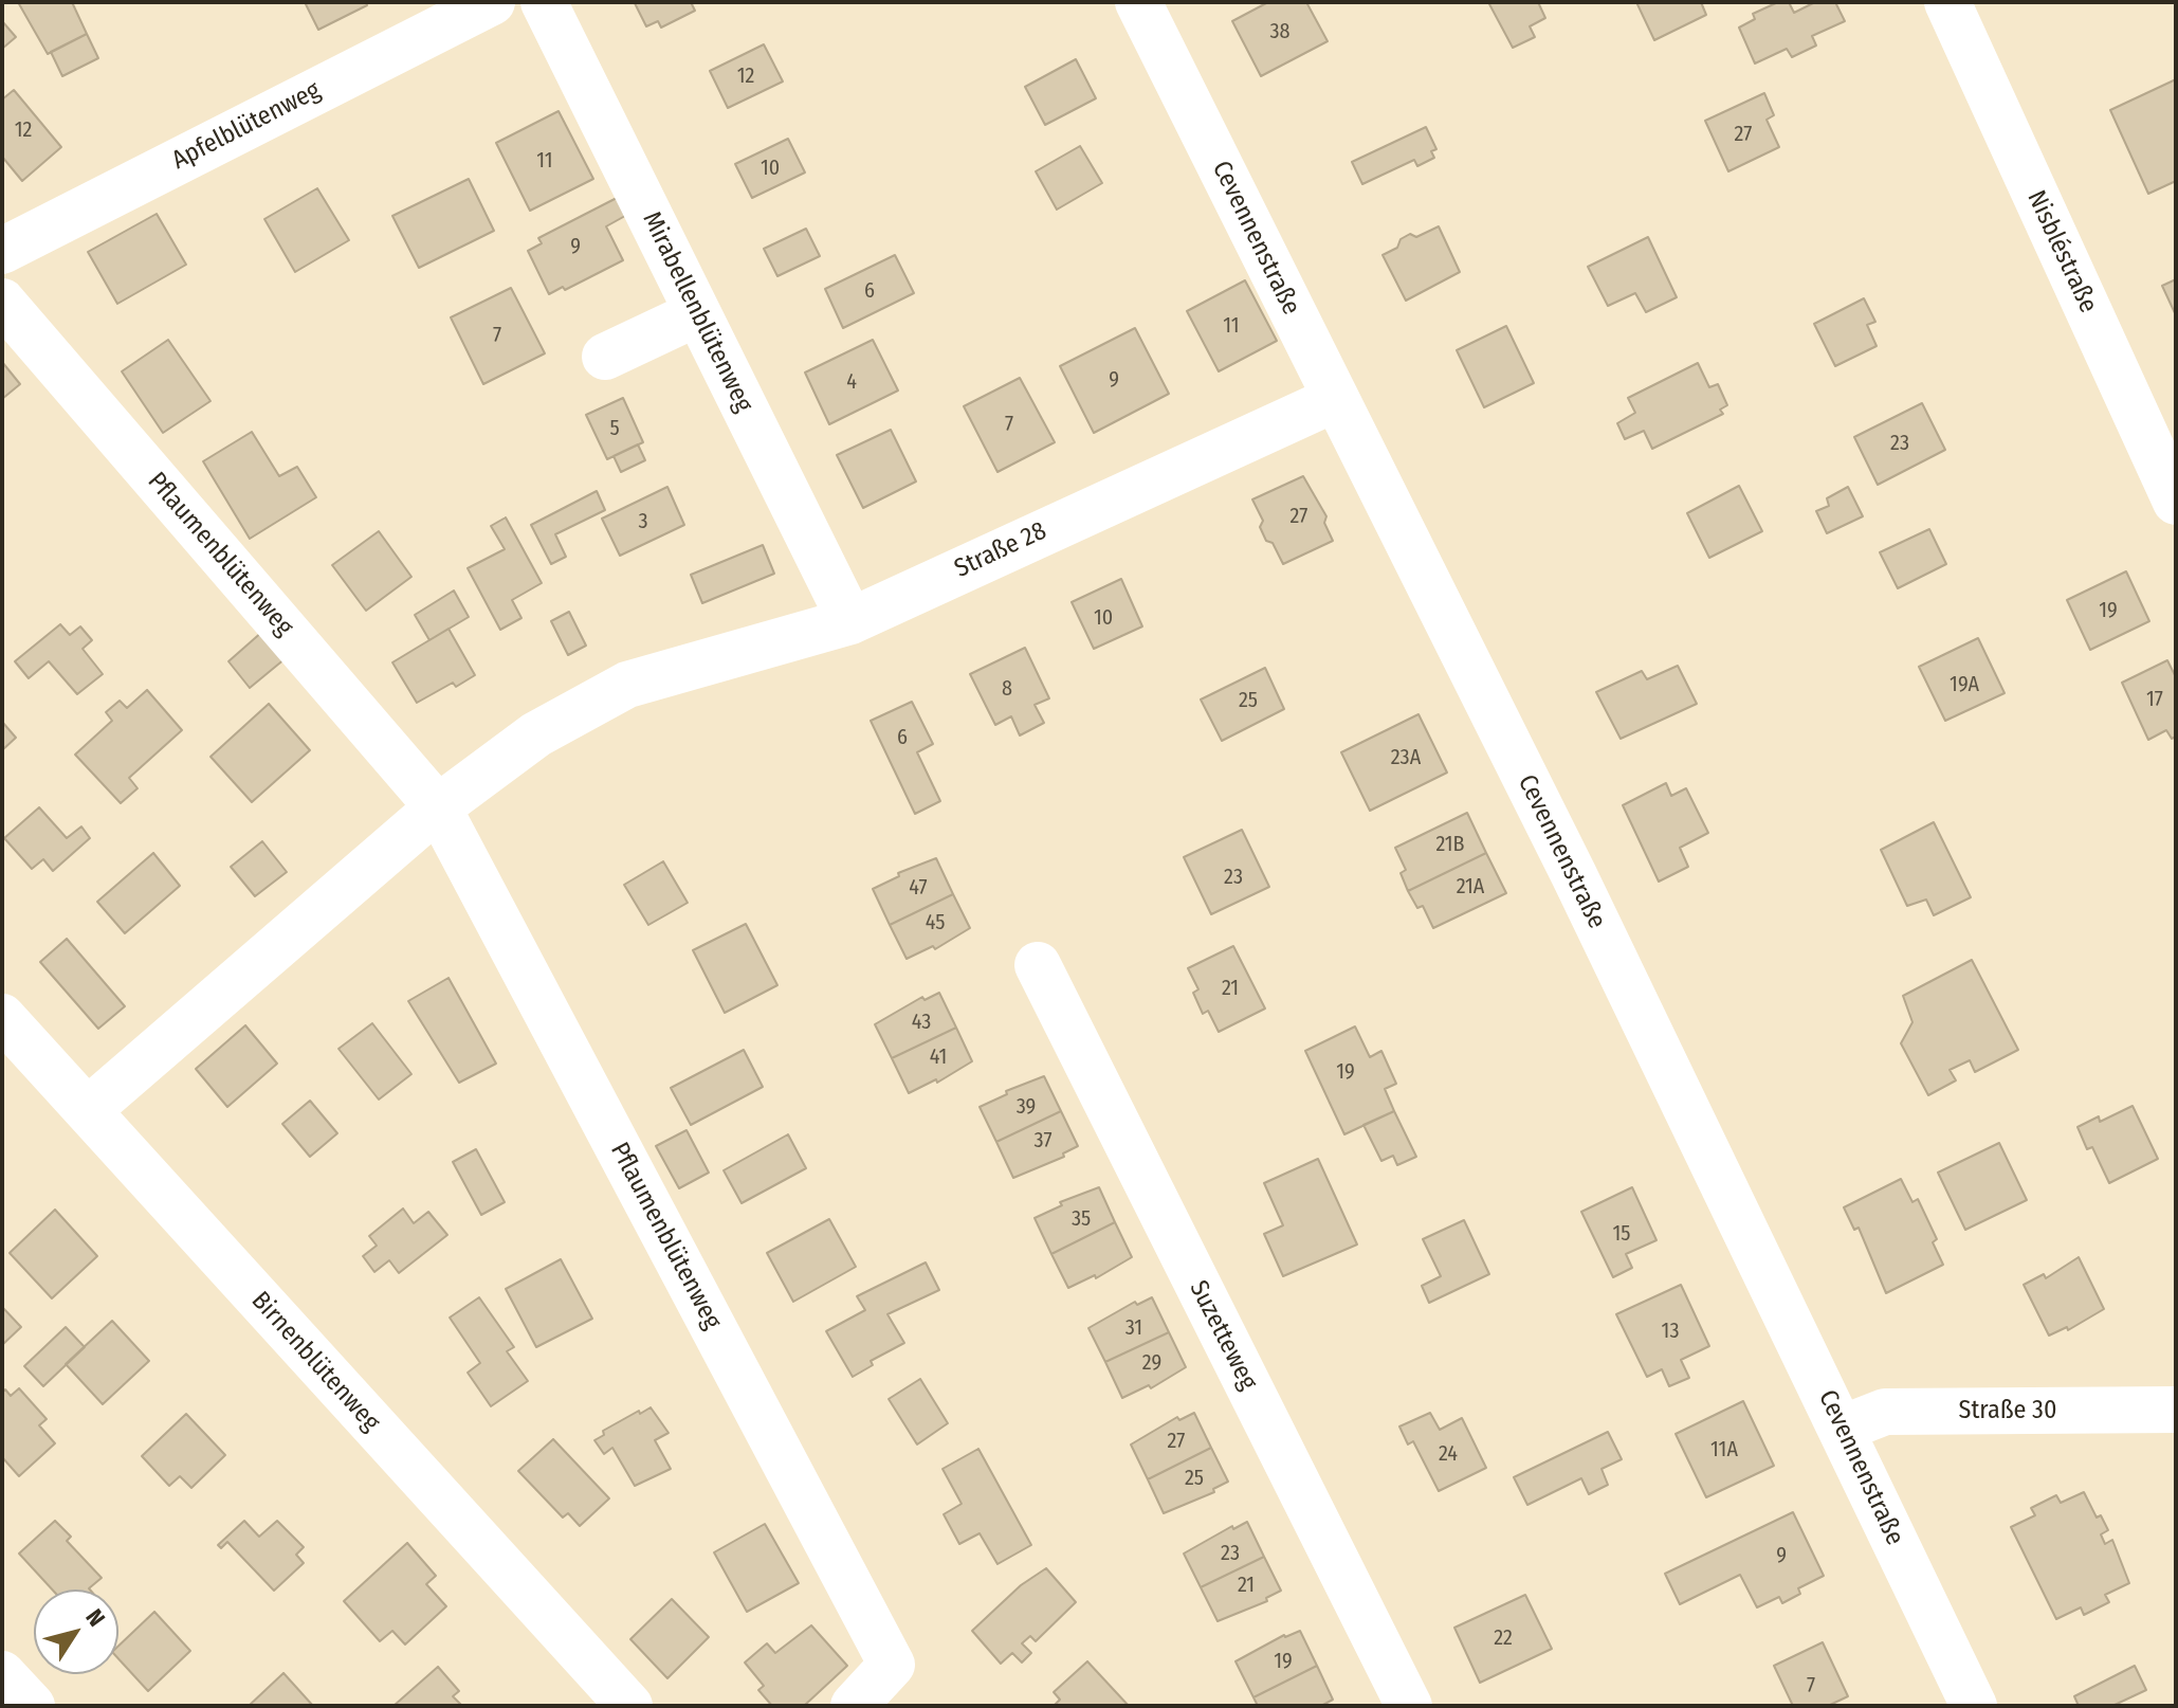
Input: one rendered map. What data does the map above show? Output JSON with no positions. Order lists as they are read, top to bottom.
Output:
{
  "streets": {
    "street": [
      "Apfelblütenweg",
      "Cevennenstraße",
      "Nisbléstraße",
      "Mirabellenblütenweg",
      "Straße 28",
      "Pflaumenblütenweg",
      "Suzetteweg",
      "Birnenblütenweg",
      "Straße 30"
    ]
  },
  "crossings": [
    ["Cevennenstraße", "Straße 28"],
    ["Cevennenstraße", "Straße 30"],
    ["Mirabellenblütenweg", "Straße 28"],
    ["Straße 28", "Pflaumenblütenweg"]
  ],
  "house_numbers": [
    "38",
    "12",
    "12",
    "27",
    "11",
    "10",
    "9",
    "6",
    "11",
    "7",
    "9",
    "4",
    "7",
    "5",
    "23",
    "27",
    "3",
    "19",
    "10",
    "19A",
    "8",
    "17",
    "25",
    "6",
    "23A",
    "21B",
    "23",
    "21A",
    "47",
    "45",
    "21",
    "43",
    "41",
    "19",
    "39",
    "37",
    "35",
    "15",
    "31",
    "13",
    "29",
    "27",
    "11A",
    "24",
    "25",
    "23",
    "9",
    "21",
    "22",
    "19",
    "7"
  ],
  "north": "top right"
}
